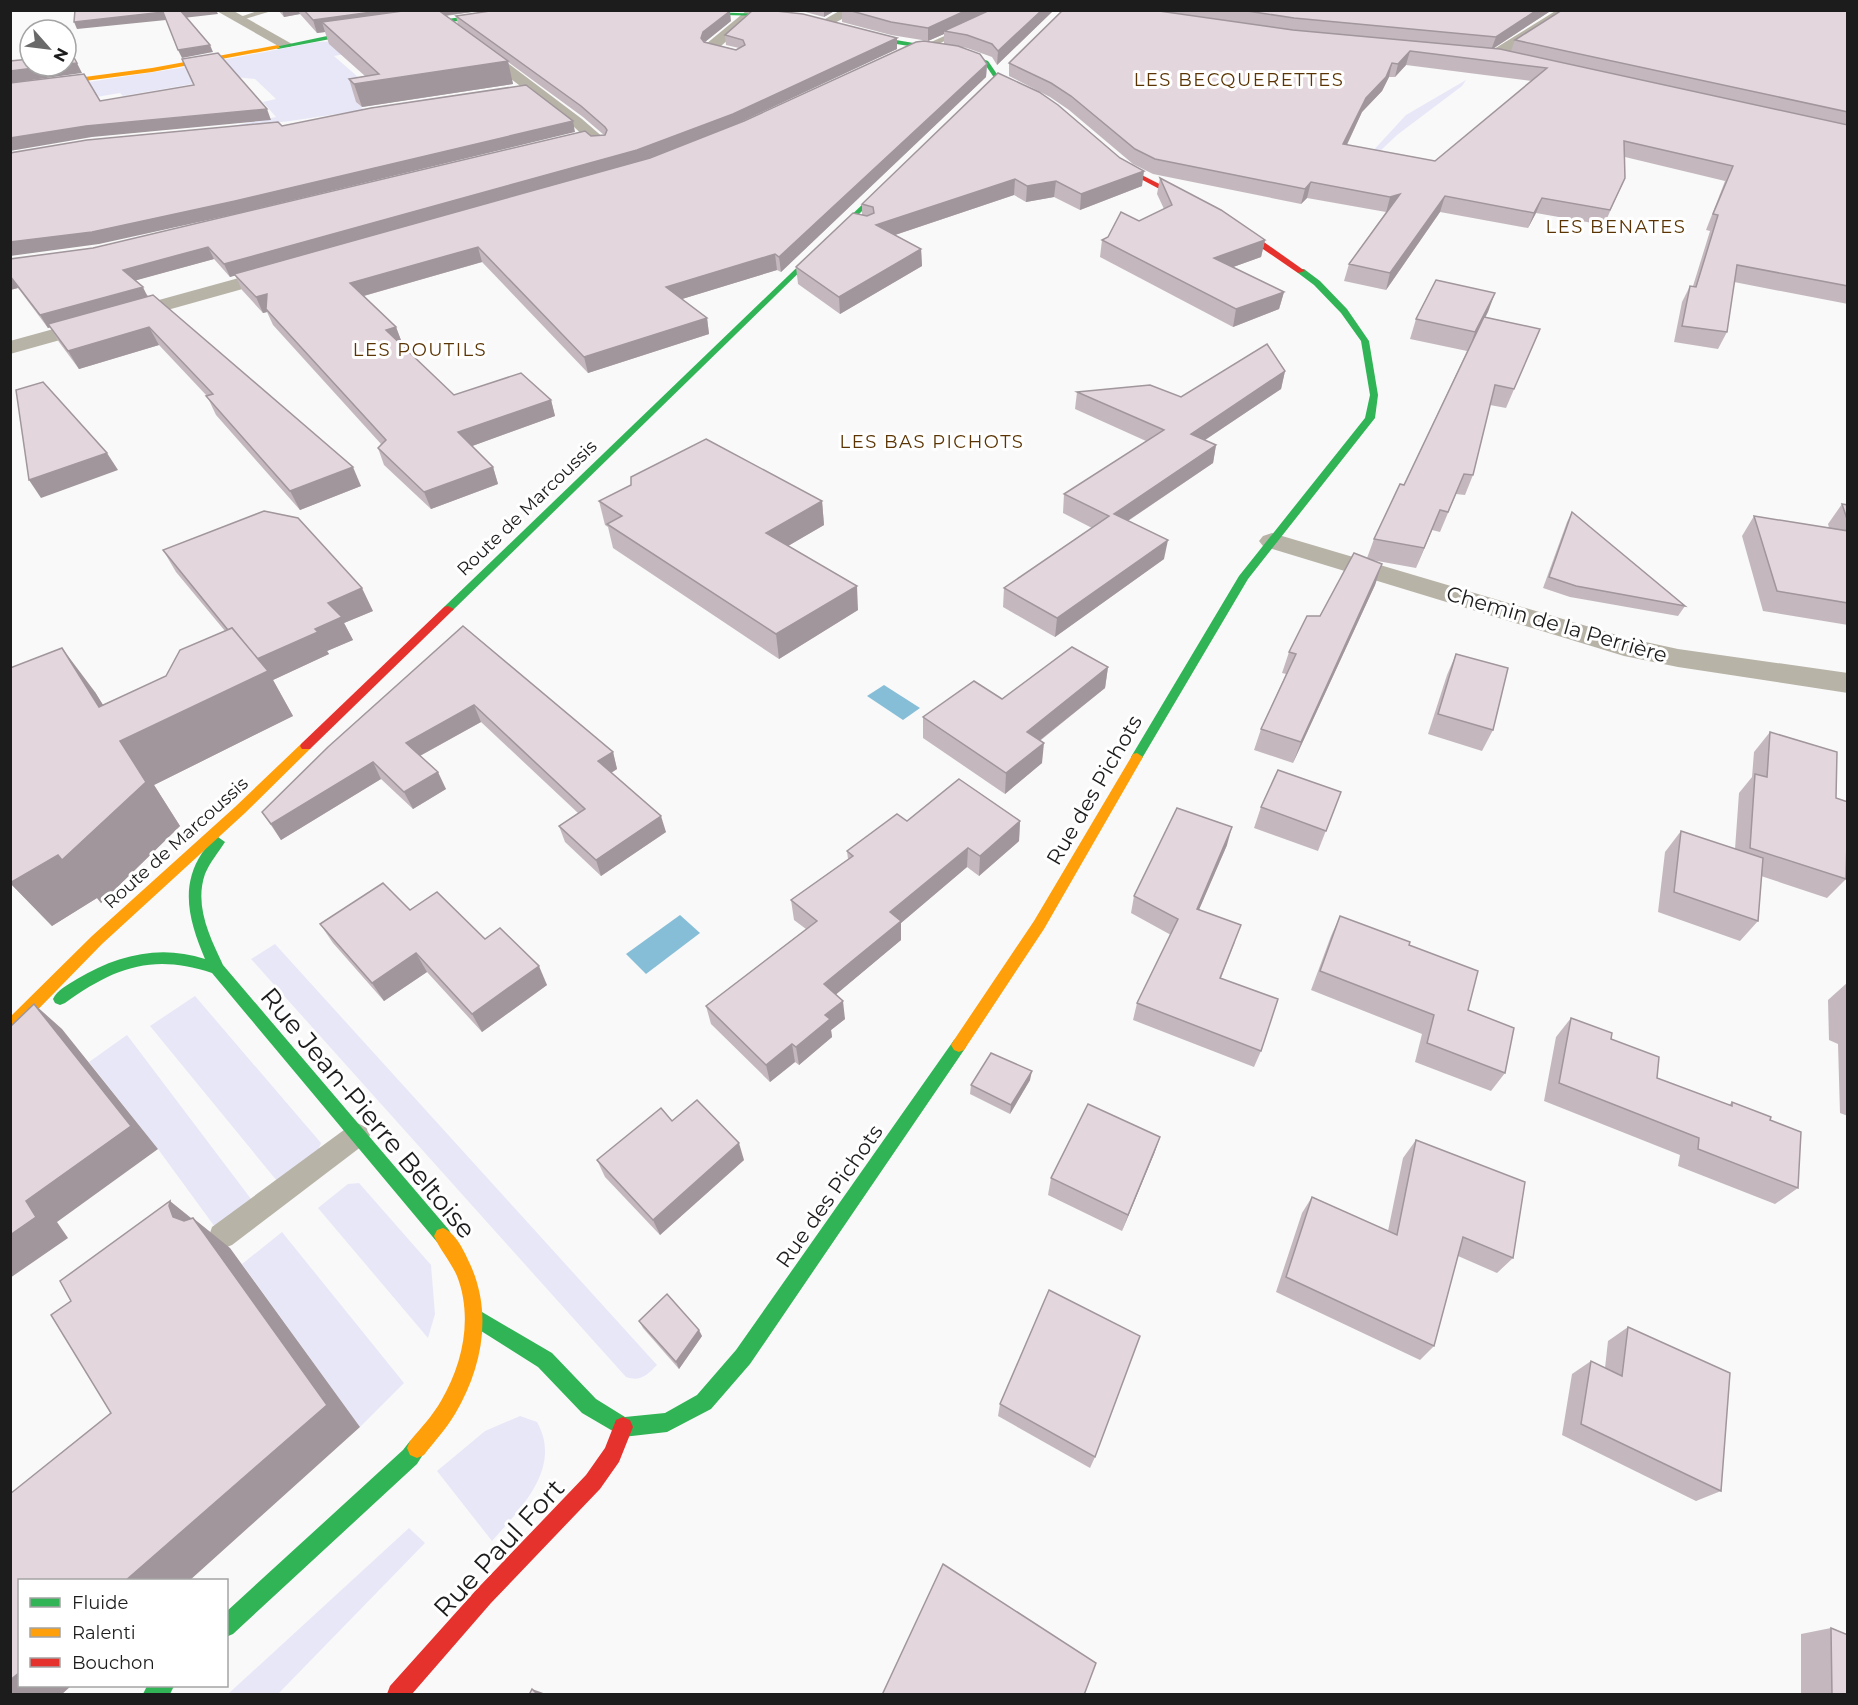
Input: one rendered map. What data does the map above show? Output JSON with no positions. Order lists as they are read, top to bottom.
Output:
{
  "streets": {
    "street": [
      "Route de Marcoussis",
      "Chemin de la Perrière",
      "Rue des Pichots",
      "Rue Jean-Pierre Beltoise",
      "Rue Paul Fort"
    ]
  },
  "crossings": [
    ["Route de Marcoussis", "Rue Jean-Pierre Beltoise"],
    ["Chemin de la Perrière", "Rue des Pichots"],
    ["Rue des Pichots", "Rue Paul Fort"]
  ],
  "districts": [
    "LES BECQUERETTES",
    "LES BENATES",
    "LES POUTILS",
    "LES BAS PICHOTS"
  ],
  "legend": ["Fluide", "Ralenti", "Bouchon"],
  "north": "bottom right"
}
